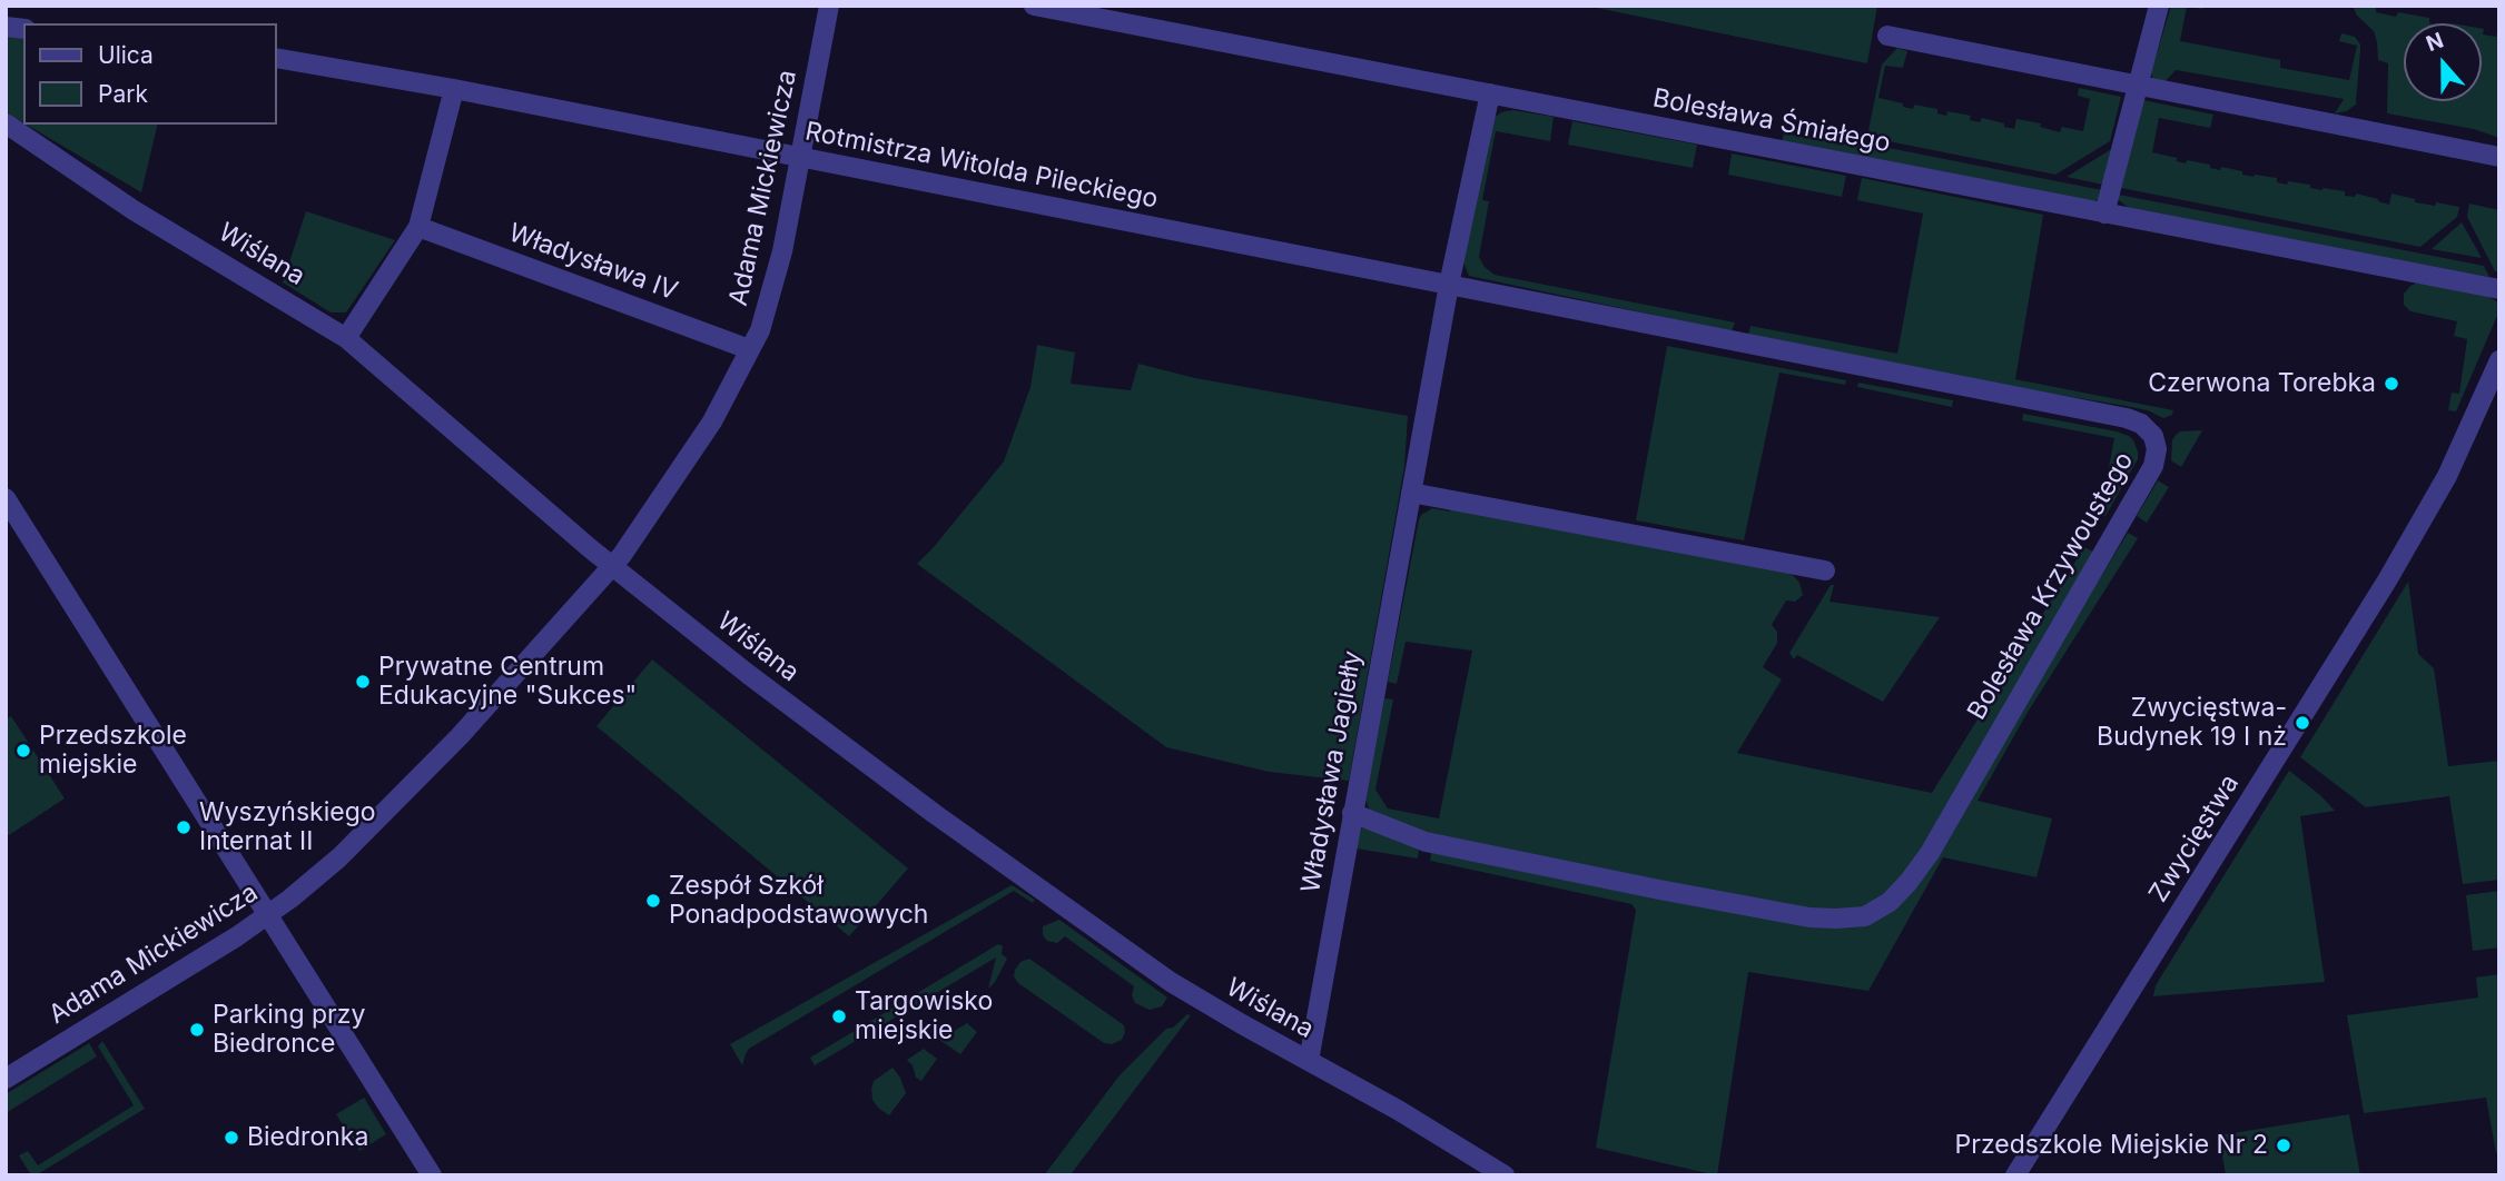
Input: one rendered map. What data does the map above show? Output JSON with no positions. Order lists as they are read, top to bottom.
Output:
{
  "streets": {
    "street": [
      "Bolesława Śmiałego",
      "Rotmistrza Witolda Pileckiego",
      "Adama Mickiewicza",
      "Wiślana",
      "Władysława IV",
      "Bolesława Krzywoustego",
      "Władysława Jagiełły",
      "Zwycięstwa"
    ]
  },
  "crossings": [
    ["Bolesława Śmiałego", "Władysława Jagiełły"],
    ["Rotmistrza Witolda Pileckiego", "Adama Mickiewicza"],
    ["Rotmistrza Witolda Pileckiego", "Bolesława Krzywoustego"],
    ["Rotmistrza Witolda Pileckiego", "Władysława Jagiełły"],
    ["Adama Mickiewicza", "Wiślana"],
    ["Adama Mickiewicza", "Władysława IV"],
    ["Wiślana", "Władysława Jagiełły"],
    ["Bolesława Krzywoustego", "Władysława Jagiełły"]
  ],
  "places": [
    "Czerwona Torebka",
    "Prywatne Centrum Edukacyjne \"Sukces\"",
    "Zwycięstwa- Budynek 19 I nż",
    "Przedszkole miejskie",
    "Wyszyńskiego Internat II",
    "Zespół Szkół Ponadpodstawowych",
    "Targowisko miejskie",
    "Parking przy Biedronce",
    "Biedronka",
    "Przedszkole Miejskie Nr 2"
  ],
  "legend": ["Ulica", "Park"],
  "north": "top"
}
